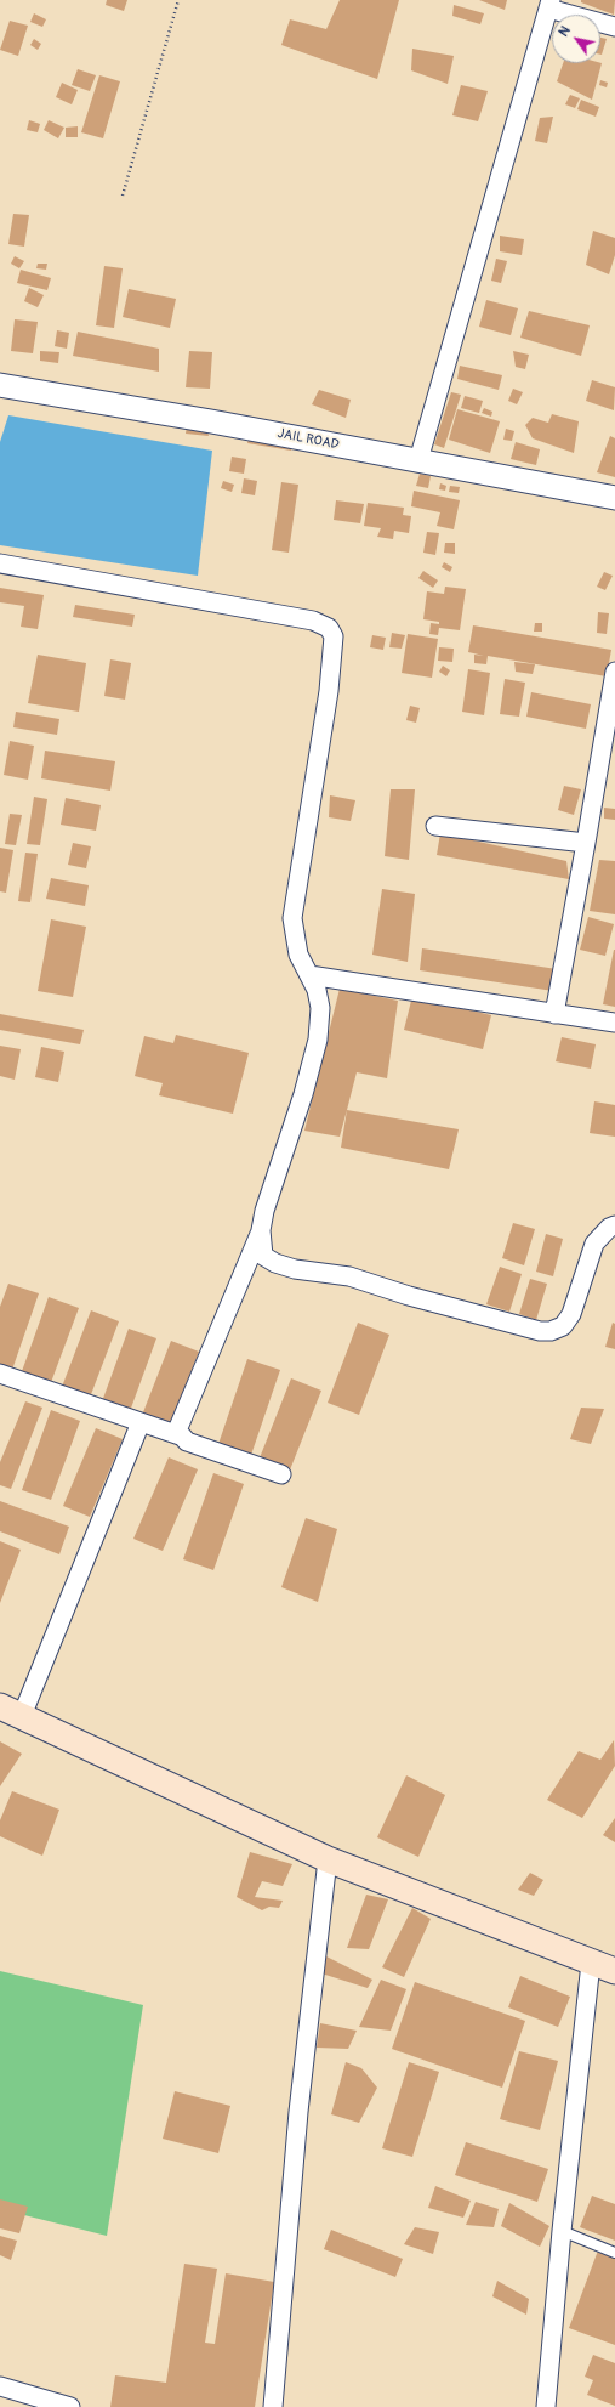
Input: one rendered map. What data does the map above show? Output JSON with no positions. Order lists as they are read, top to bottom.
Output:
{
  "streets": {
    "street": ["JAIL ROAD"]
  },
  "north": "top left"
}
